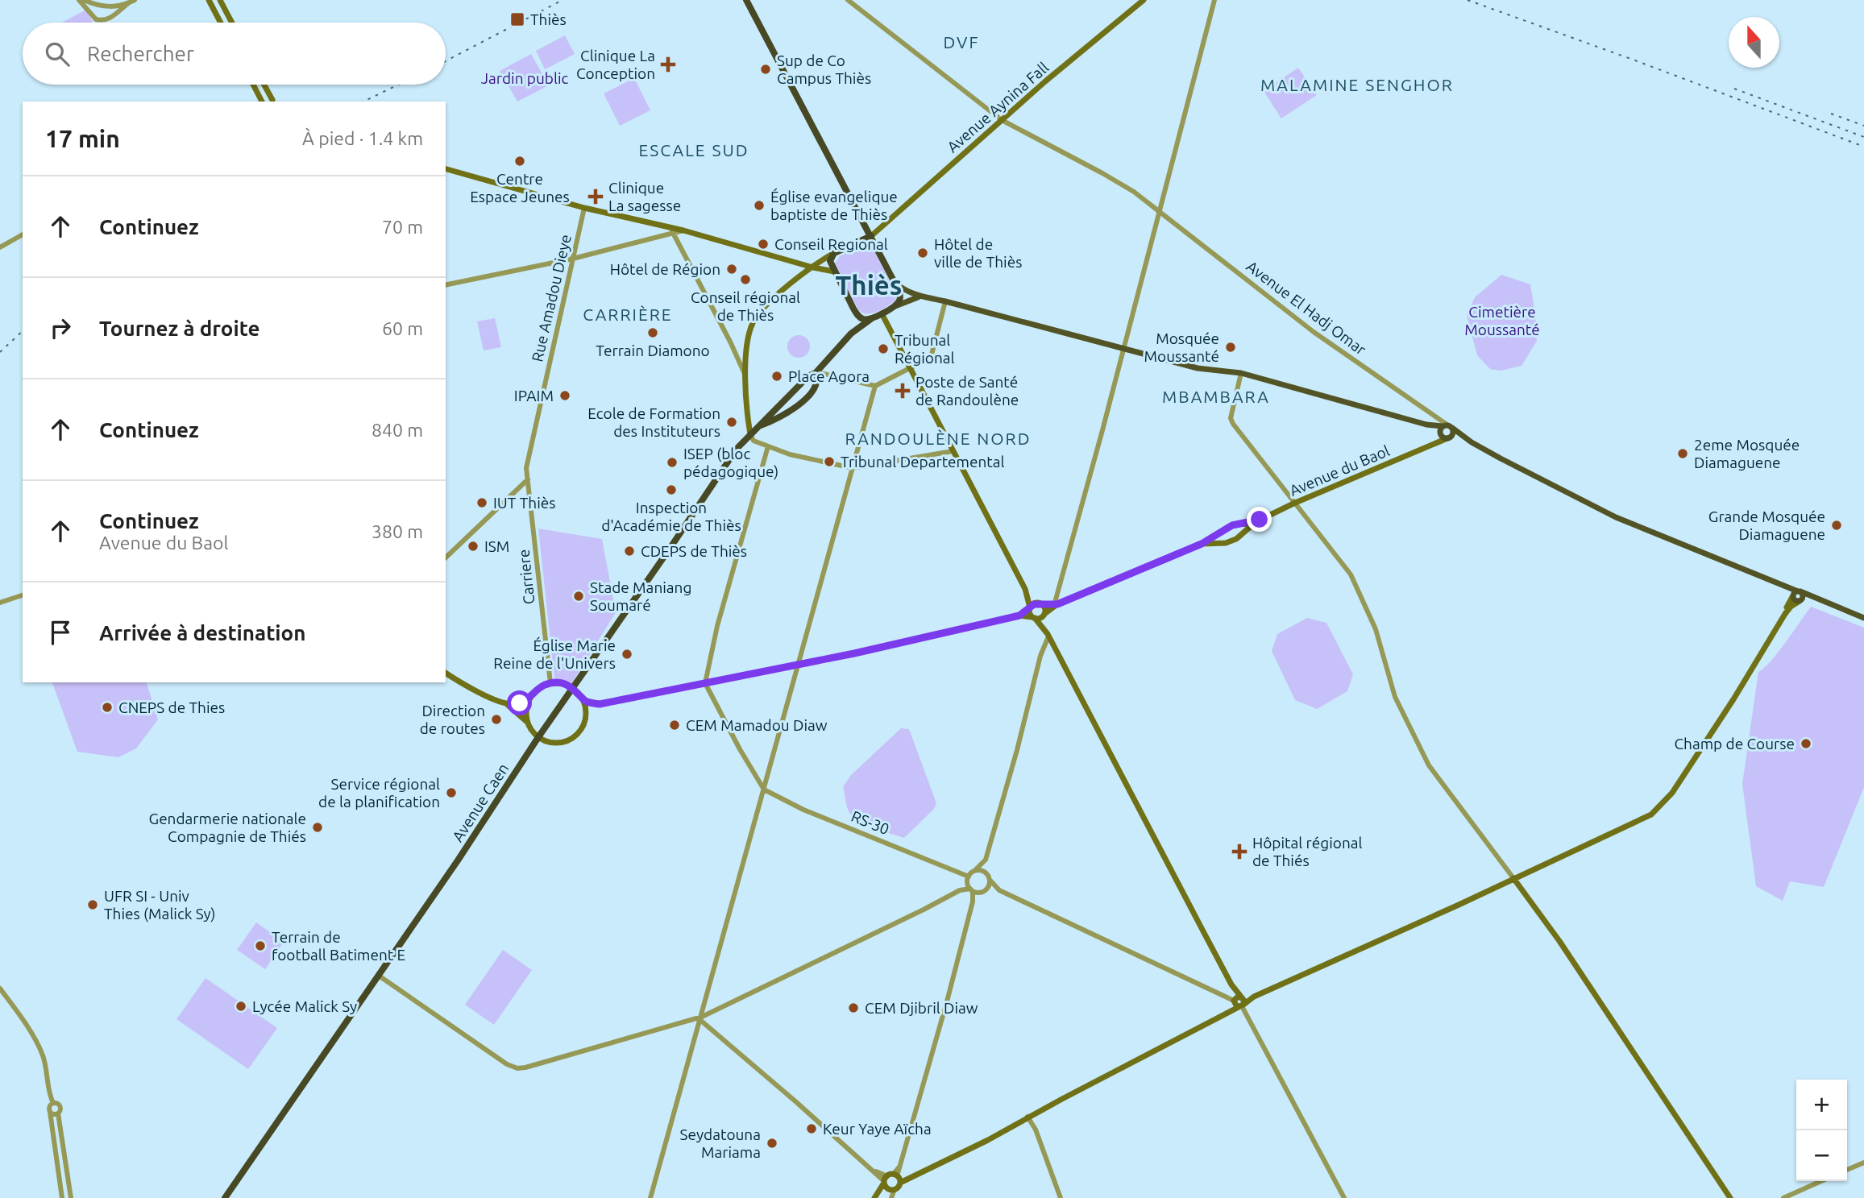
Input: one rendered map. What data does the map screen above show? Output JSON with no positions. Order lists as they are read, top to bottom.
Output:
{
  "streets": {
    "highway": ["Avenue Caen"],
    "main road": ["Avenue Aynina Fall", "Avenue du Baol"],
    "street": [
      "Rue Amadou Dieye",
      "Avenue El Hadj Omar",
      "Carriere",
      "RS-30"
    ]
  },
  "crossings": [
    ["Avenue Aynina Fall", "Avenue El Hadj Omar"],
    ["Rue Amadou Dieye", "Carriere"]
  ],
  "districts": [
    "DVF",
    "MALAMINE SENGHOR",
    "ESCALE SUD",
    "Thiès",
    "CARRIÈRE",
    "MBAMBARA",
    "RANDOULÈNE NORD"
  ],
  "parks": ["Jardin public", "Cimetière Moussanté"],
  "places": {
    "transit": ["Thiès"],
    "health": [
      "Clinique La Conception",
      "Clinique La sagesse",
      "Poste de Santé de Randoulène",
      "Hôpital régional de Thiés"
    ],
    "other": [
      "Sup de Co Campus Thiès",
      "Centre Espace Jeunes",
      "Église evangelique baptiste de Thiès",
      "Conseil Regional",
      "Hôtel de ville de Thiès",
      "Hôtel de Région",
      "Conseil régional de Thiès",
      "Terrain Diamono",
      "Mosquée Moussanté",
      "Tribunal Régional",
      "Place Agora",
      "IPAIM",
      "Ecole de Formation des Instituteurs",
      "2eme Mosquée Diamaguene",
      "Tribunal Departemental",
      "ISEP (bloc pédagogique)",
      "Inspection d'Académie de Thiès",
      "IUT Thiès",
      "Grande Mosquée Diamaguene",
      "ISM",
      "CDEPS de Thiès",
      "Stade Maniang Soumaré",
      "Église Marie Reine de l'Univers",
      "CNEPS de Thies",
      "Direction de routes",
      "CEM Mamadou Diaw",
      "Champ de Course",
      "Service régional de la planification",
      "Gendarmerie nationale Compagnie de Thiés",
      "UFR SI - Univ Thies (Malick Sy)",
      "Terrain de football Batiment E",
      "Lycée Malick Sy",
      "CEM Djibril Diaw",
      "Keur Yaye Aïcha",
      "Seydatouna Mariama"
    ]
  },
  "north": "top",
  "page": {
    "search": "Rechercher",
    "heading": ["17 min", "À pied · 1.4 km"],
    "list": [
      ["Continuez", "70 m"],
      ["Tournez à droite", "60 m"],
      ["Continuez", "840 m"],
      ["Continuez", "Avenue du Baol", "380 m"],
      "Arrivée à destination"
    ],
    "map_buttons": ["+", "−"]
  }
}
